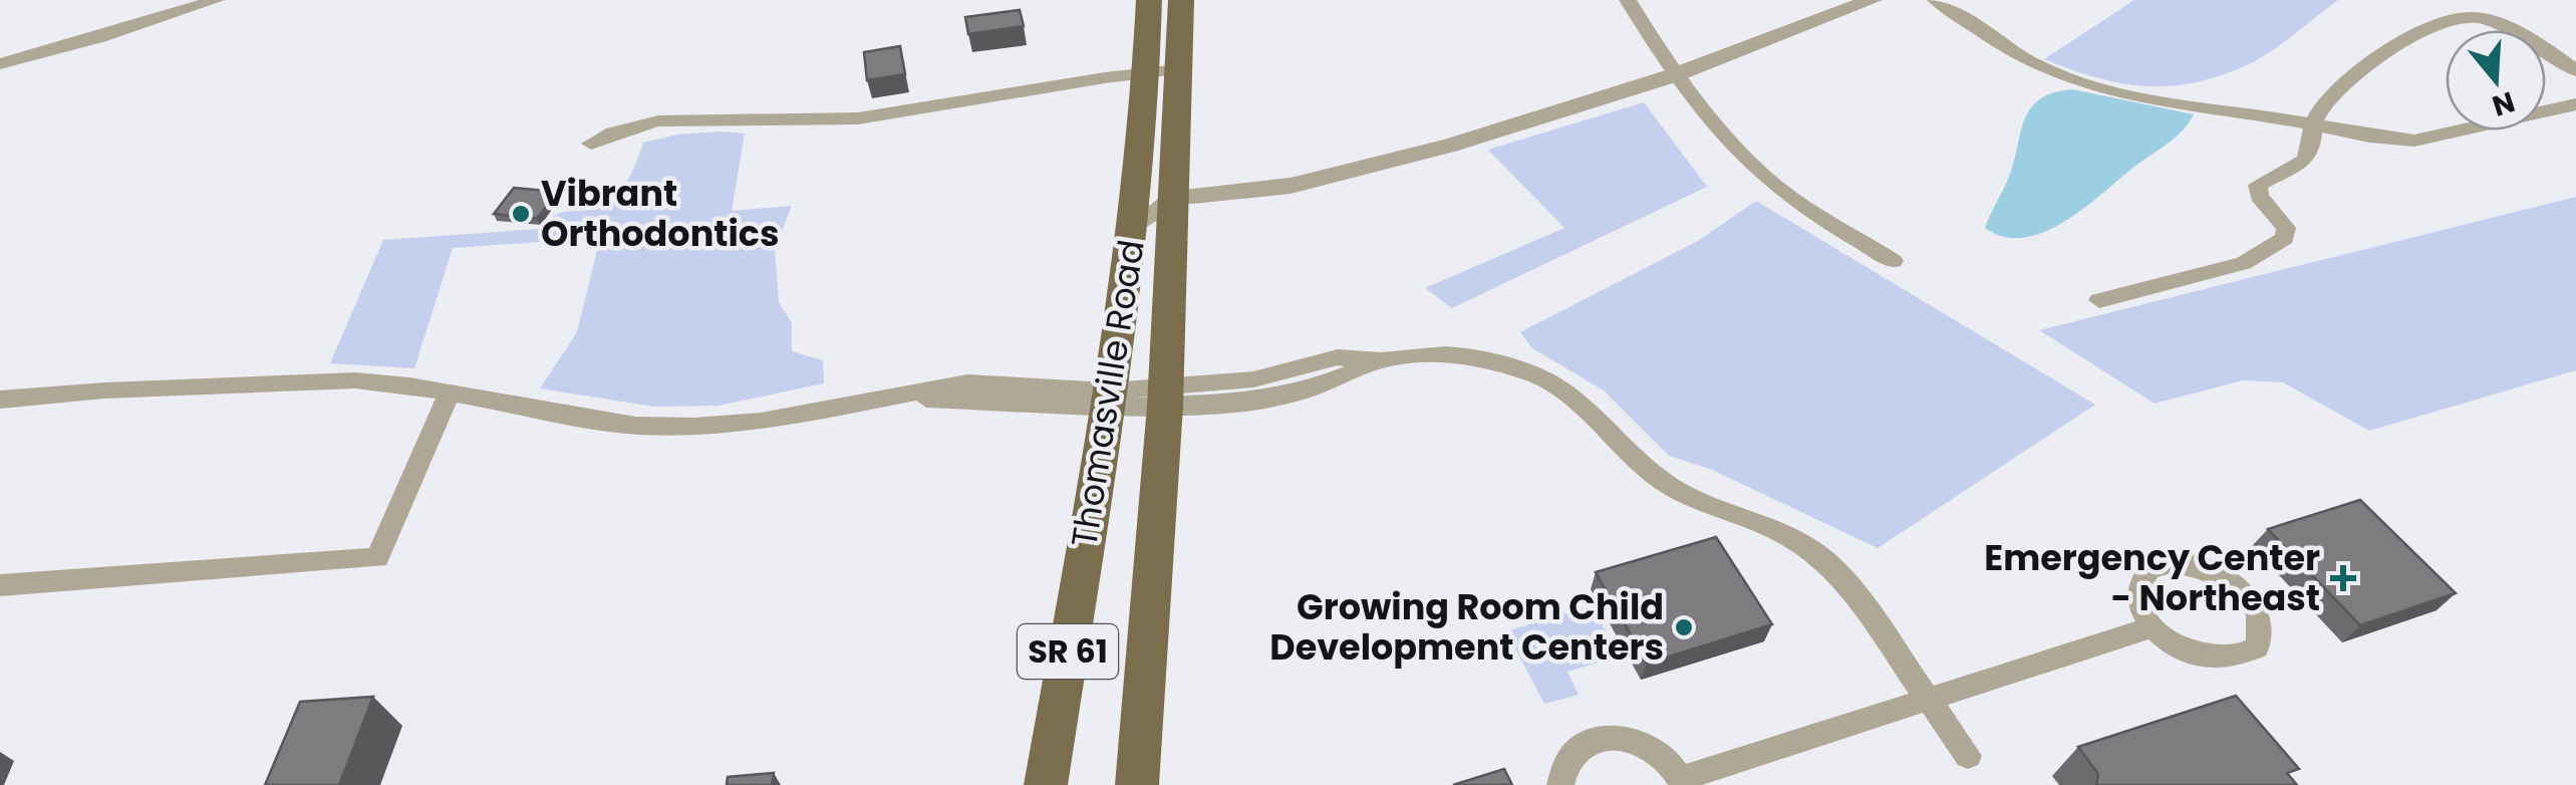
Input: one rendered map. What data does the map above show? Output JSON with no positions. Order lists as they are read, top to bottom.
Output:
{
  "streets": {
    "main road": ["Thomasville Road", "SR 61"]
  },
  "places": {
    "other": ["Vibrant Orthodontics", "Growing Room Child Development Centers"],
    "health": ["Emergency Center - Northeast"]
  },
  "north": "bottom"
}
